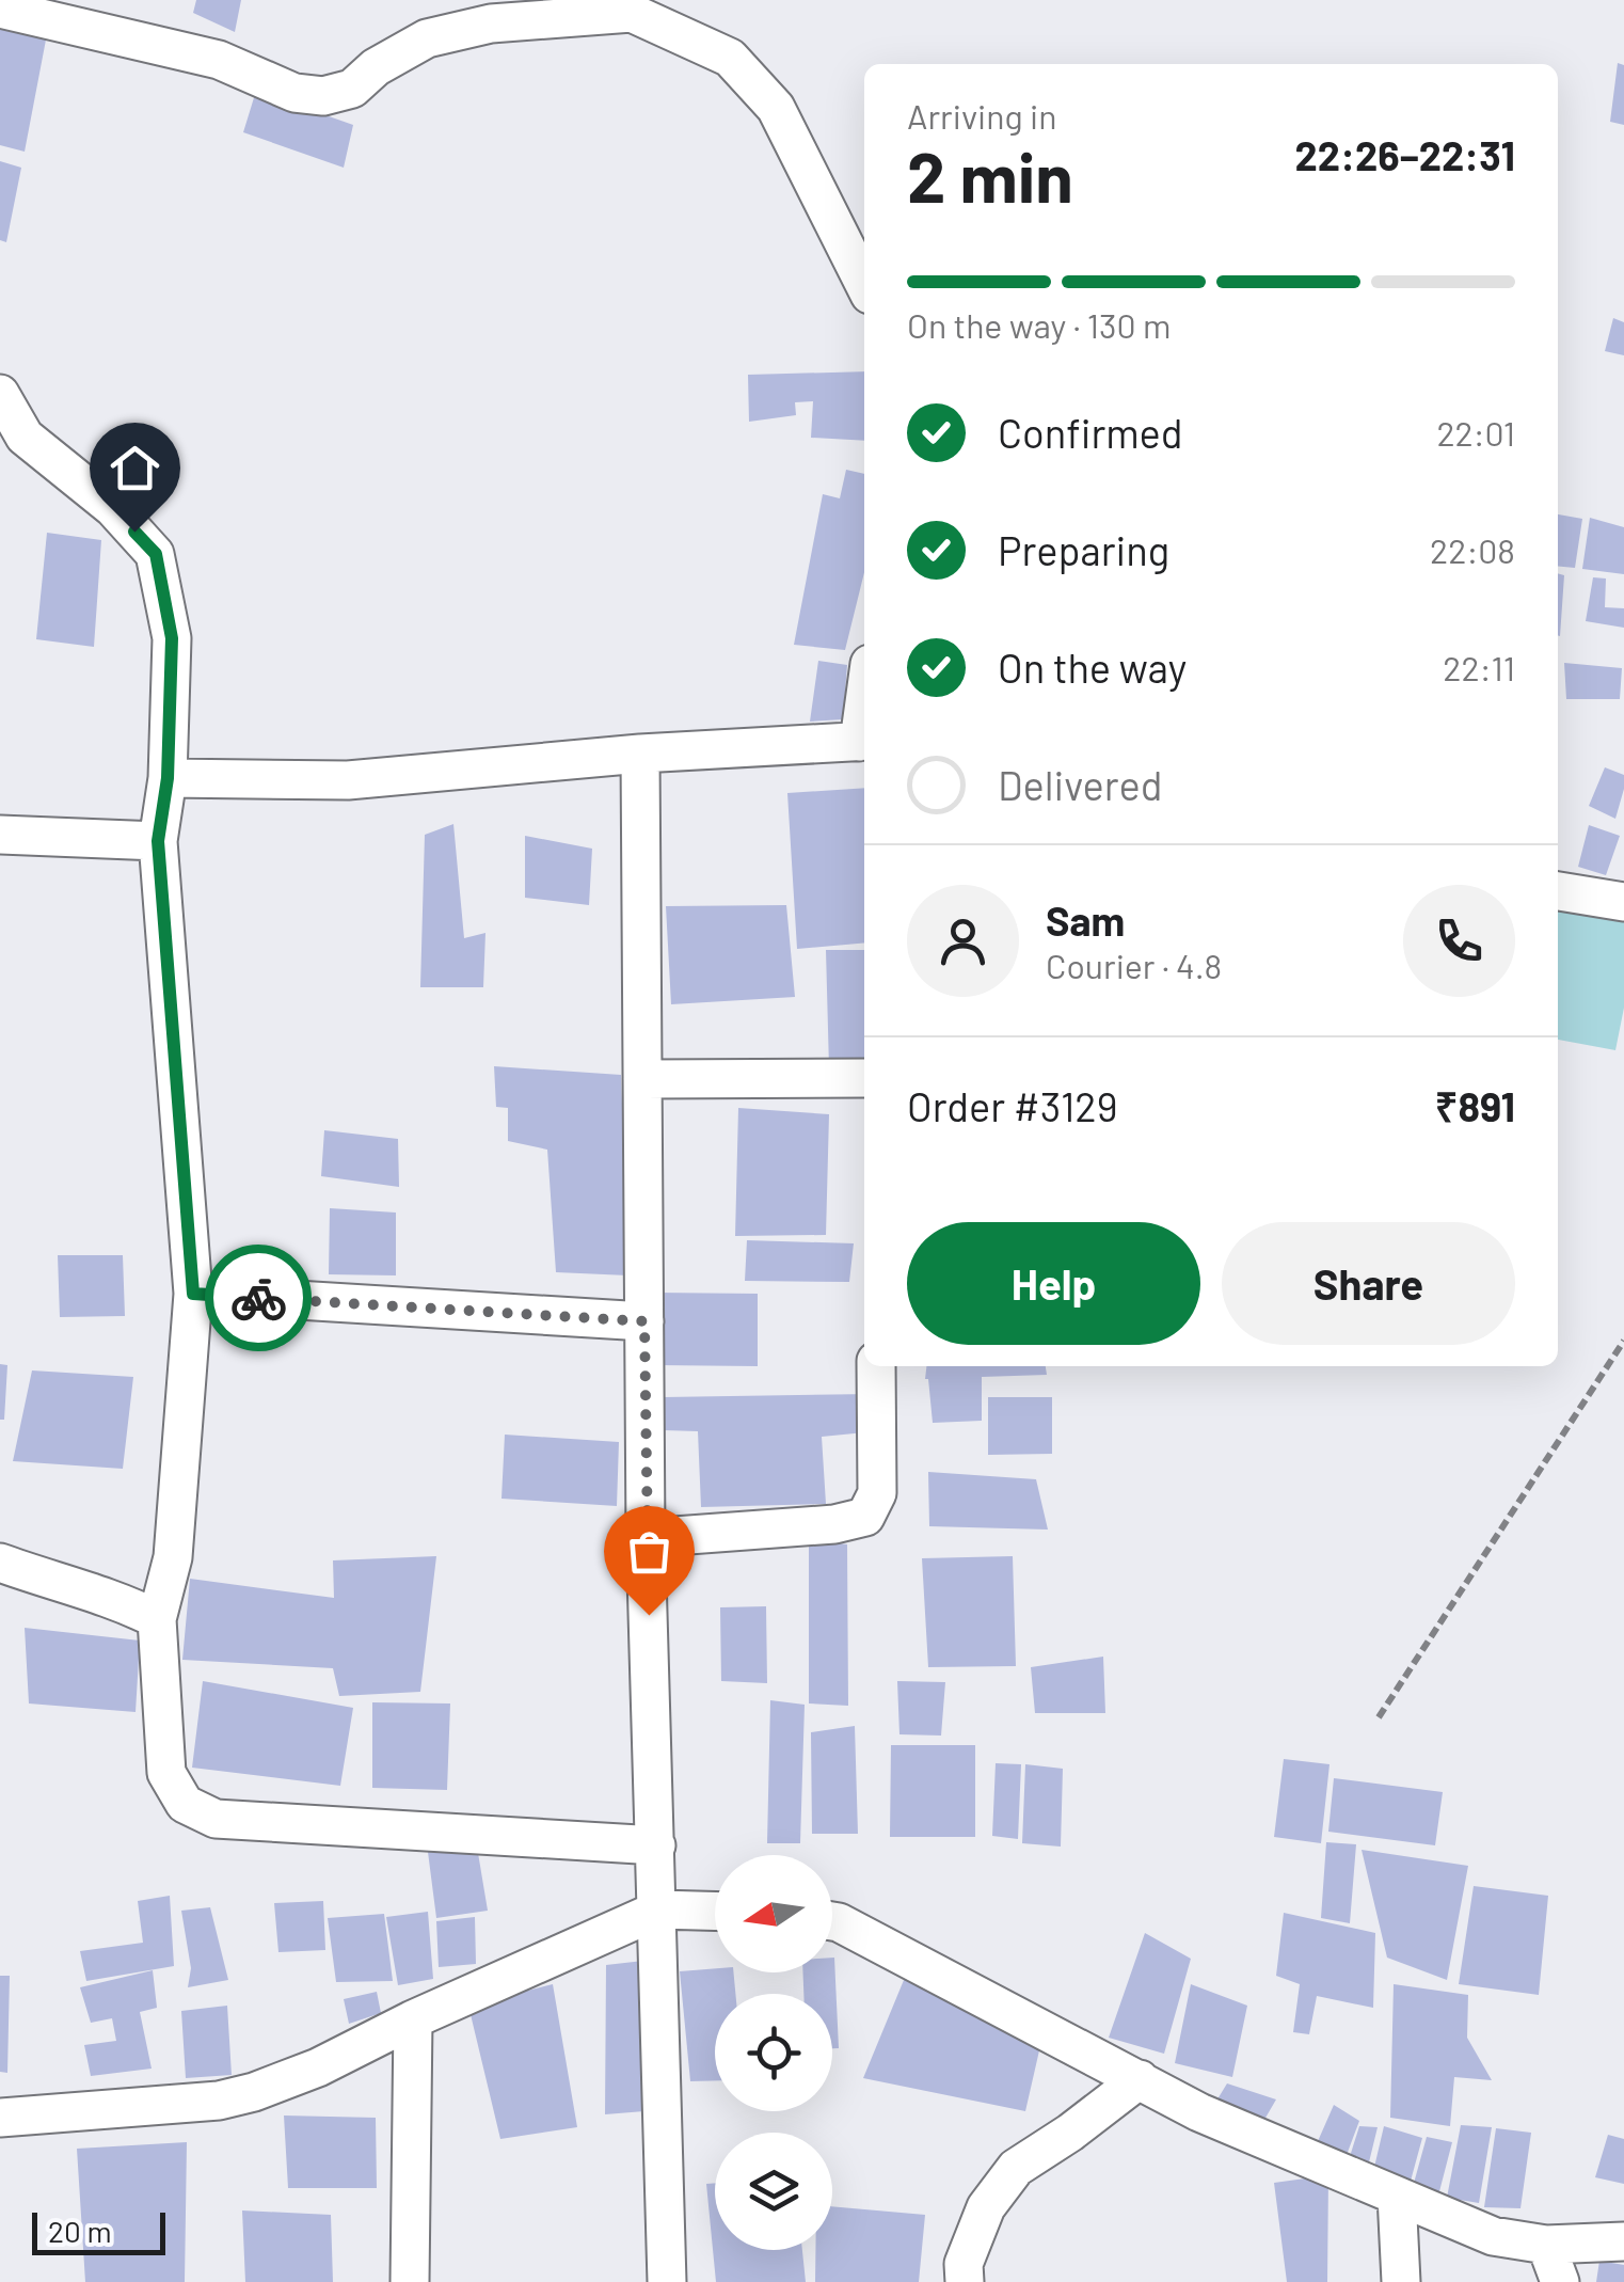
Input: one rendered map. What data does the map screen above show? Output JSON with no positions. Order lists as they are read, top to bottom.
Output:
{
  "scale_bar": "20 m",
  "north": "left",
  "page": {
    "heading": ["2 min", "Arriving in", "22:26–22:31"],
    "panel": [
      "Sam",
      "Courier · 4.8",
      "Order #3129",
      "₹891"
    ],
    "bar": "On the way · 130 m",
    "list": [
      ["Confirmed", "22:01"],
      ["Preparing", "22:08"],
      ["On the way", "22:11"],
      "Delivered"
    ],
    "buttons": ["Help", "Share"],
    "scale": "20 m"
  }
}
